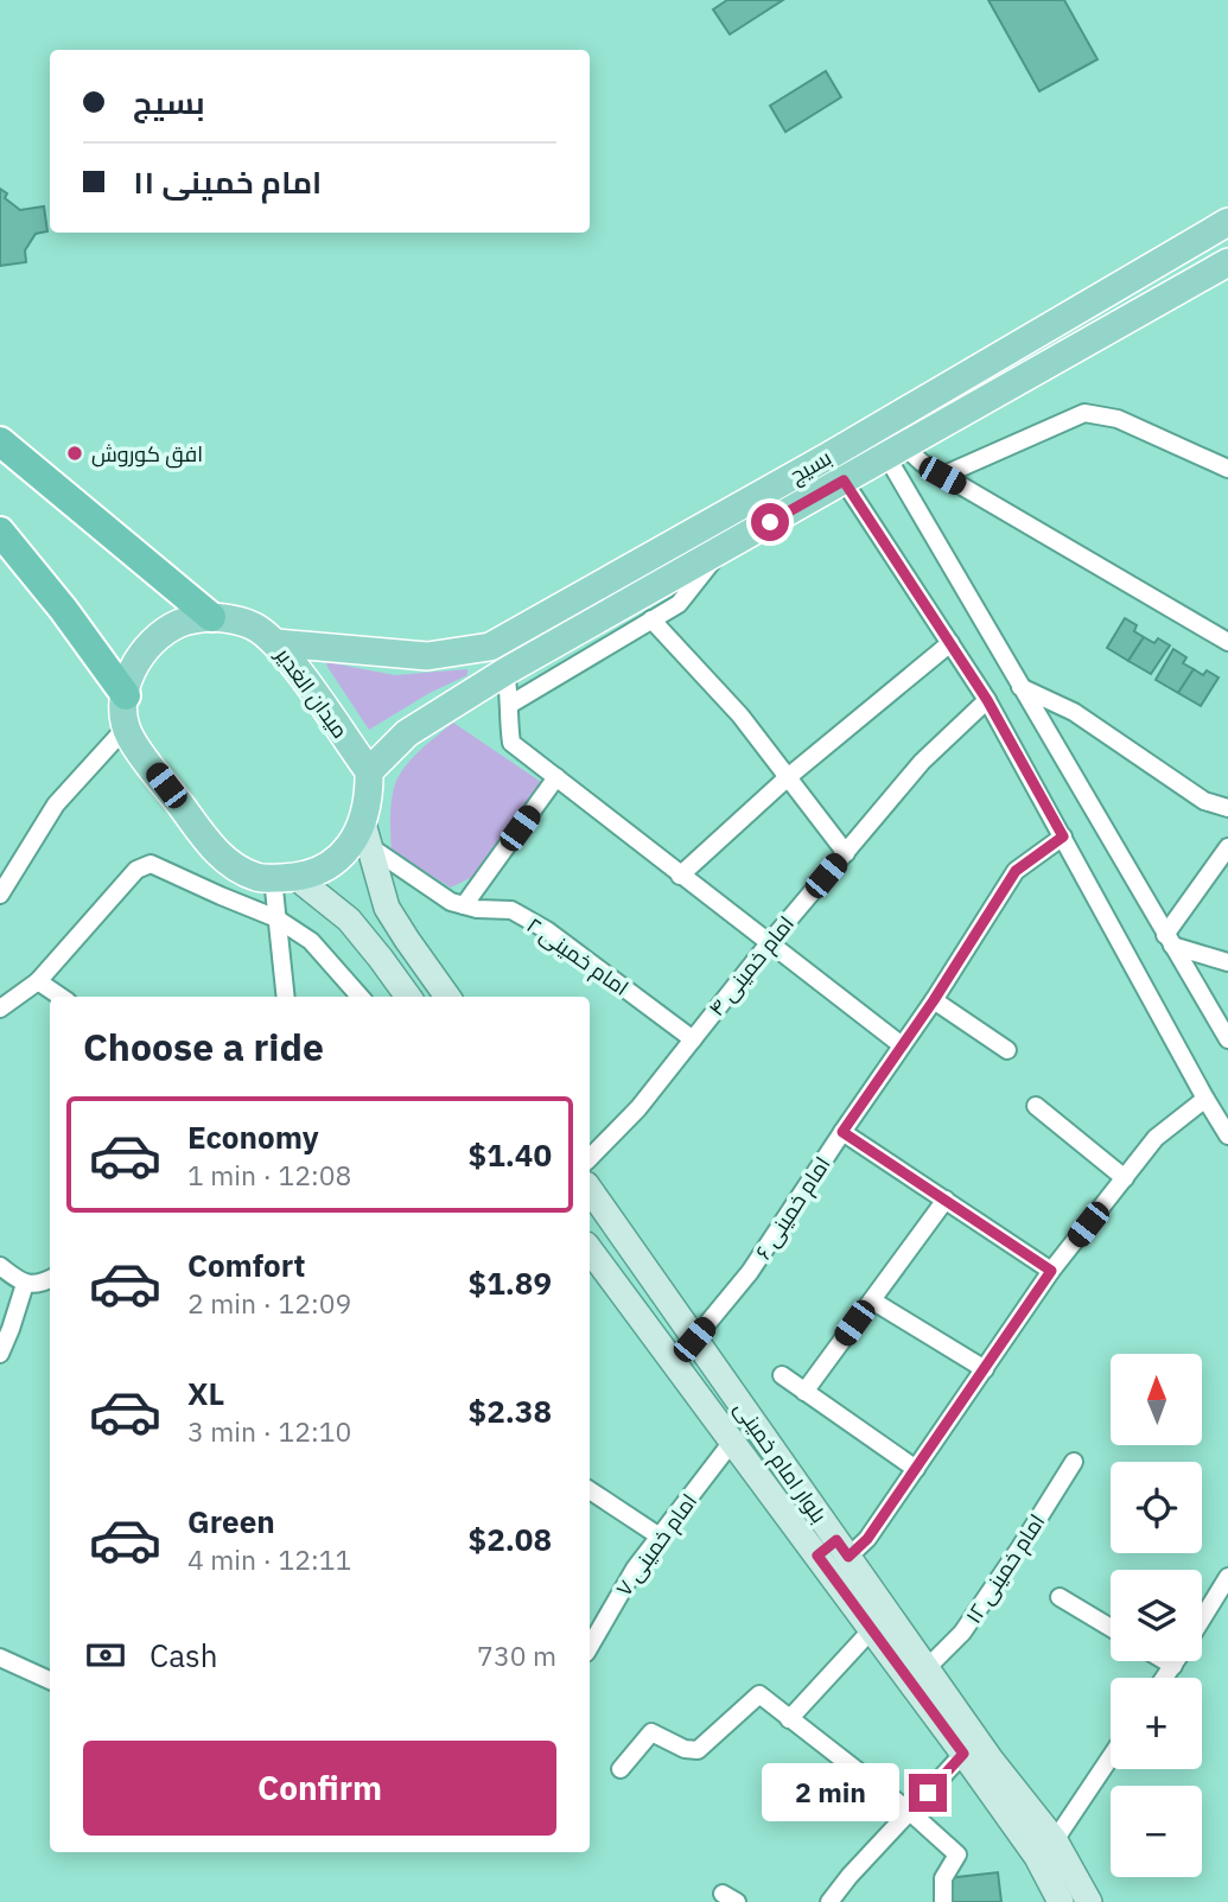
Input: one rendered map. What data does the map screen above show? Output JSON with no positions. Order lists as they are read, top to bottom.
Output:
{
  "streets": {
    "main road": ["بسیج", "میدان الغدیر", "بلوار امام خمینی"],
    "street": [
      "امام خمینی ۲",
      "امام خمینی ۴",
      "امام خمینی ۶",
      "امام خمینی ۷",
      "امام خمینی ۱۲"
    ]
  },
  "crossings": [
    ["بسیج", "میدان الغدیر"],
    ["بسیج", "امام خمینی ۲"],
    ["میدان الغدیر", "امام خمینی ۲"],
    ["امام خمینی ۲", "امام خمینی ۴"],
    ["امام خمینی ۶", "بلوار امام خمینی"],
    ["بلوار امام خمینی", "امام خمینی ۷"],
    ["بلوار امام خمینی", "امام خمینی ۱۲"]
  ],
  "places": ["افق کوروش"],
  "north": "top",
  "page": {
    "banner": ["بسیج", "امام خمینی ۱۱"],
    "heading": "Choose a ride",
    "list": [
      {
        "name": "Economy",
        "note": "1 min · 12:08",
        "value": "$1.40"
      },
      {
        "name": "Comfort",
        "note": "2 min · 12:09",
        "value": "$1.89"
      },
      {
        "name": "XL",
        "note": "3 min · 12:10",
        "value": "$2.38"
      },
      {
        "name": "Green",
        "note": "4 min · 12:11",
        "value": "$2.08"
      }
    ],
    "map_buttons": ["+", "−"],
    "pay": ["Cash", "730 m"],
    "buttons": "Confirm",
    "bubble": "2 min"
  }
}
